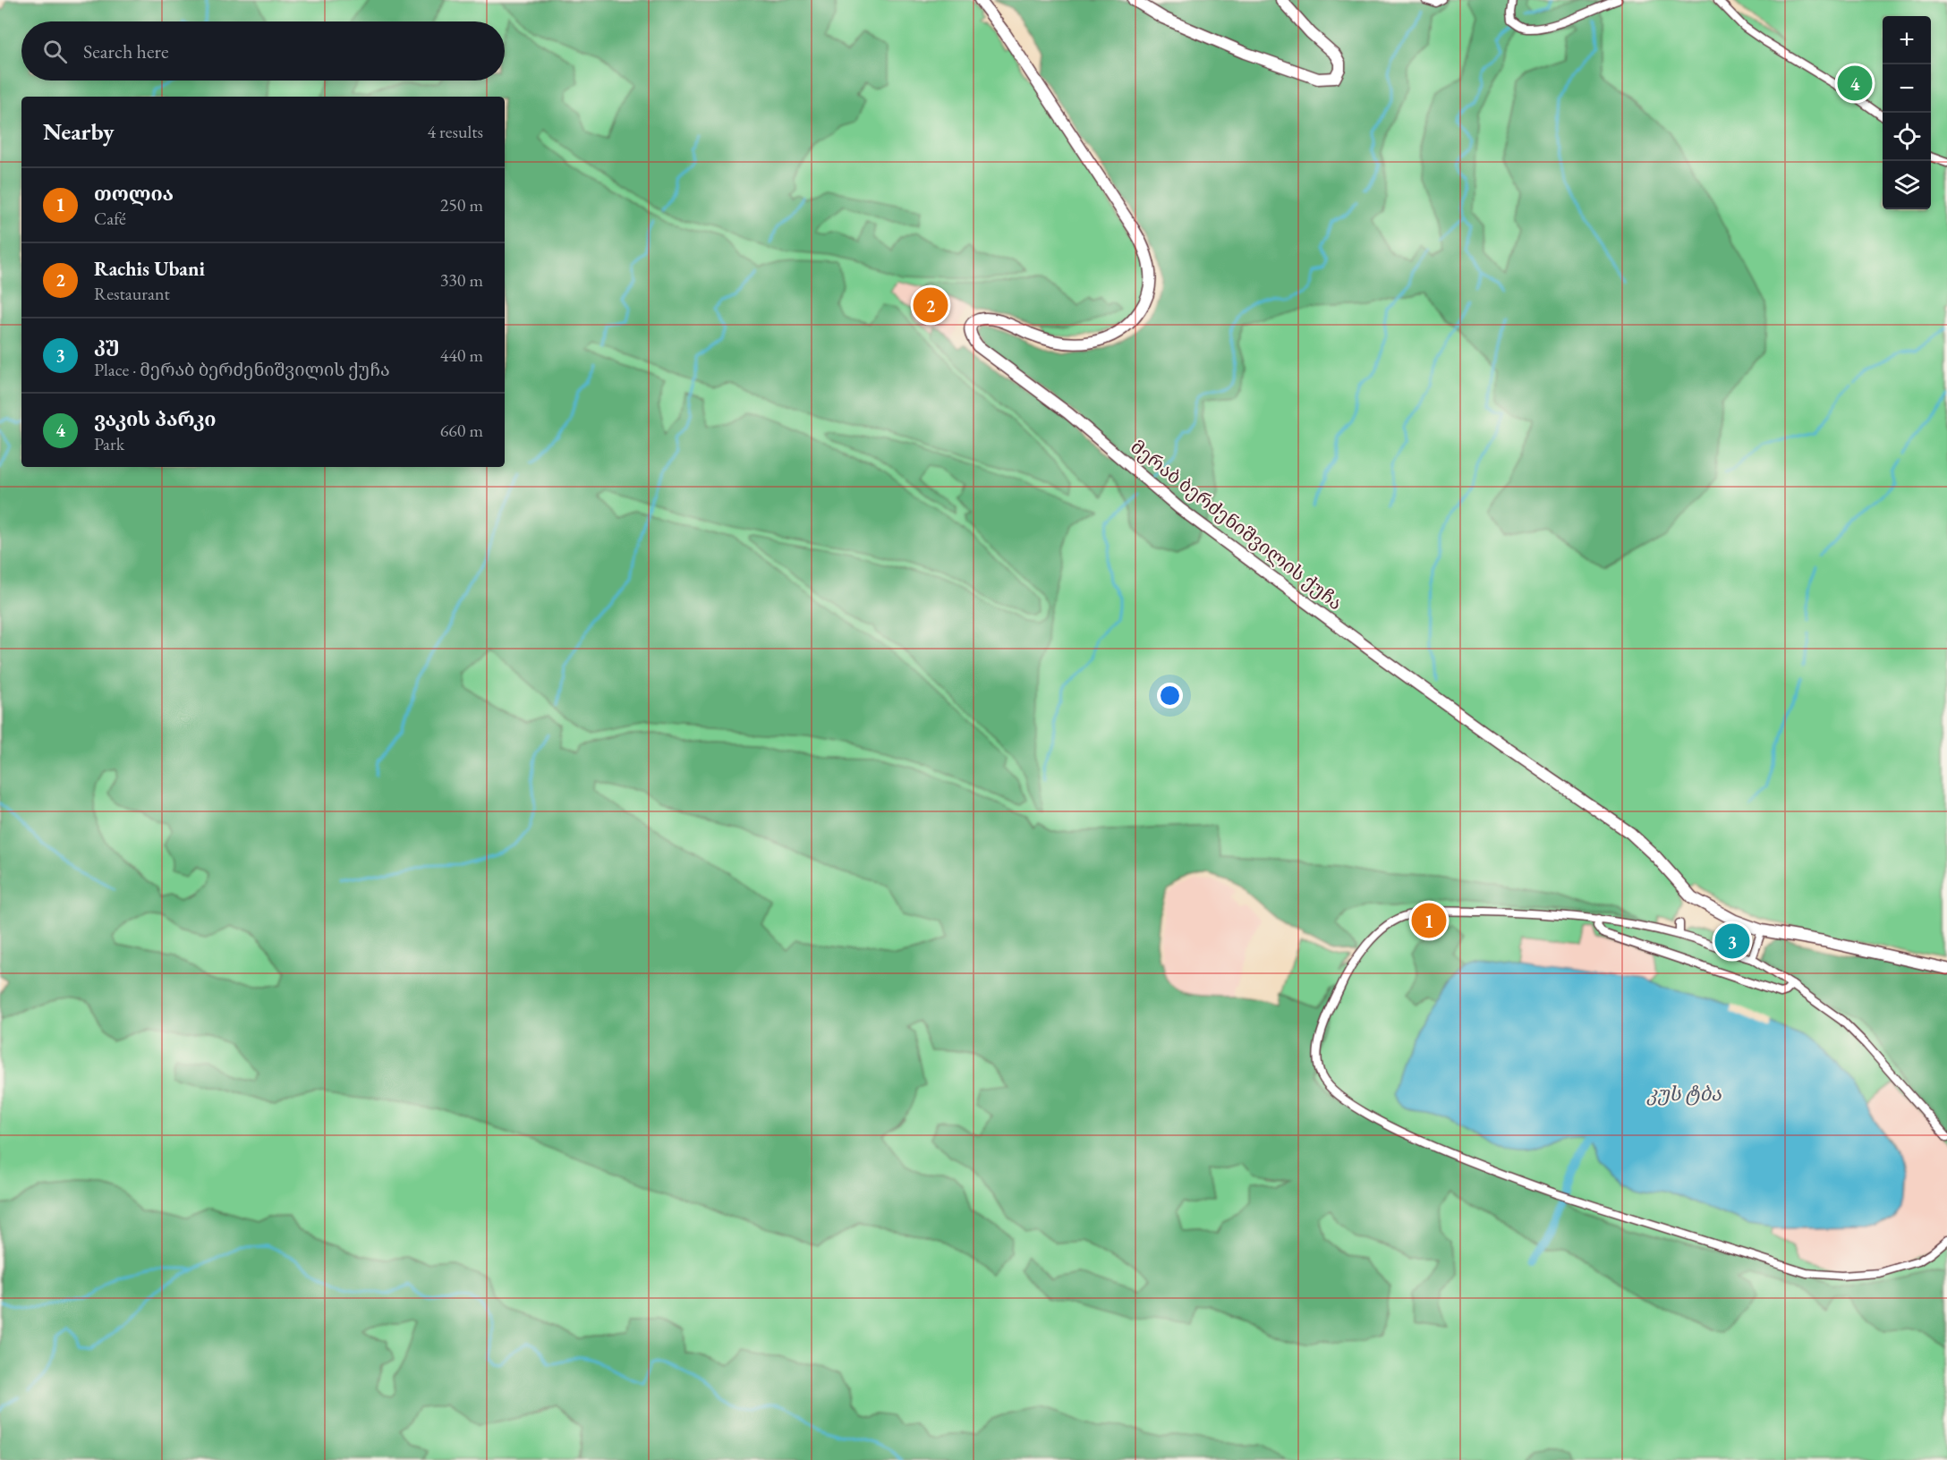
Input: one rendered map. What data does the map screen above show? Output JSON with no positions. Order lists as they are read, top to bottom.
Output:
{
  "streets": {
    "street": ["მერაბ ბერძენიშვილის ქუჩა"]
  },
  "water": ["კუს ტბა"],
  "page": {
    "map_buttons": ["+", "−"],
    "search": "Search here",
    "pins": [
      "4",
      "2",
      "1",
      "3"
    ],
    "heading": ["Nearby", "4 results"],
    "list": [
      {
        "mark": "1",
        "name": "თოლია",
        "note": "Café",
        "value": "250 m"
      },
      {
        "mark": "2",
        "name": "Rachis Ubani",
        "note": "Restaurant",
        "value": "330 m"
      },
      {
        "mark": "3",
        "name": "კუ",
        "note": "Place · მერაბ ბერძენიშვილის ქუჩა",
        "value": "440 m"
      },
      {
        "mark": "4",
        "name": "ვაკის პარკი",
        "note": "Park",
        "value": "660 m"
      }
    ]
  }
}
